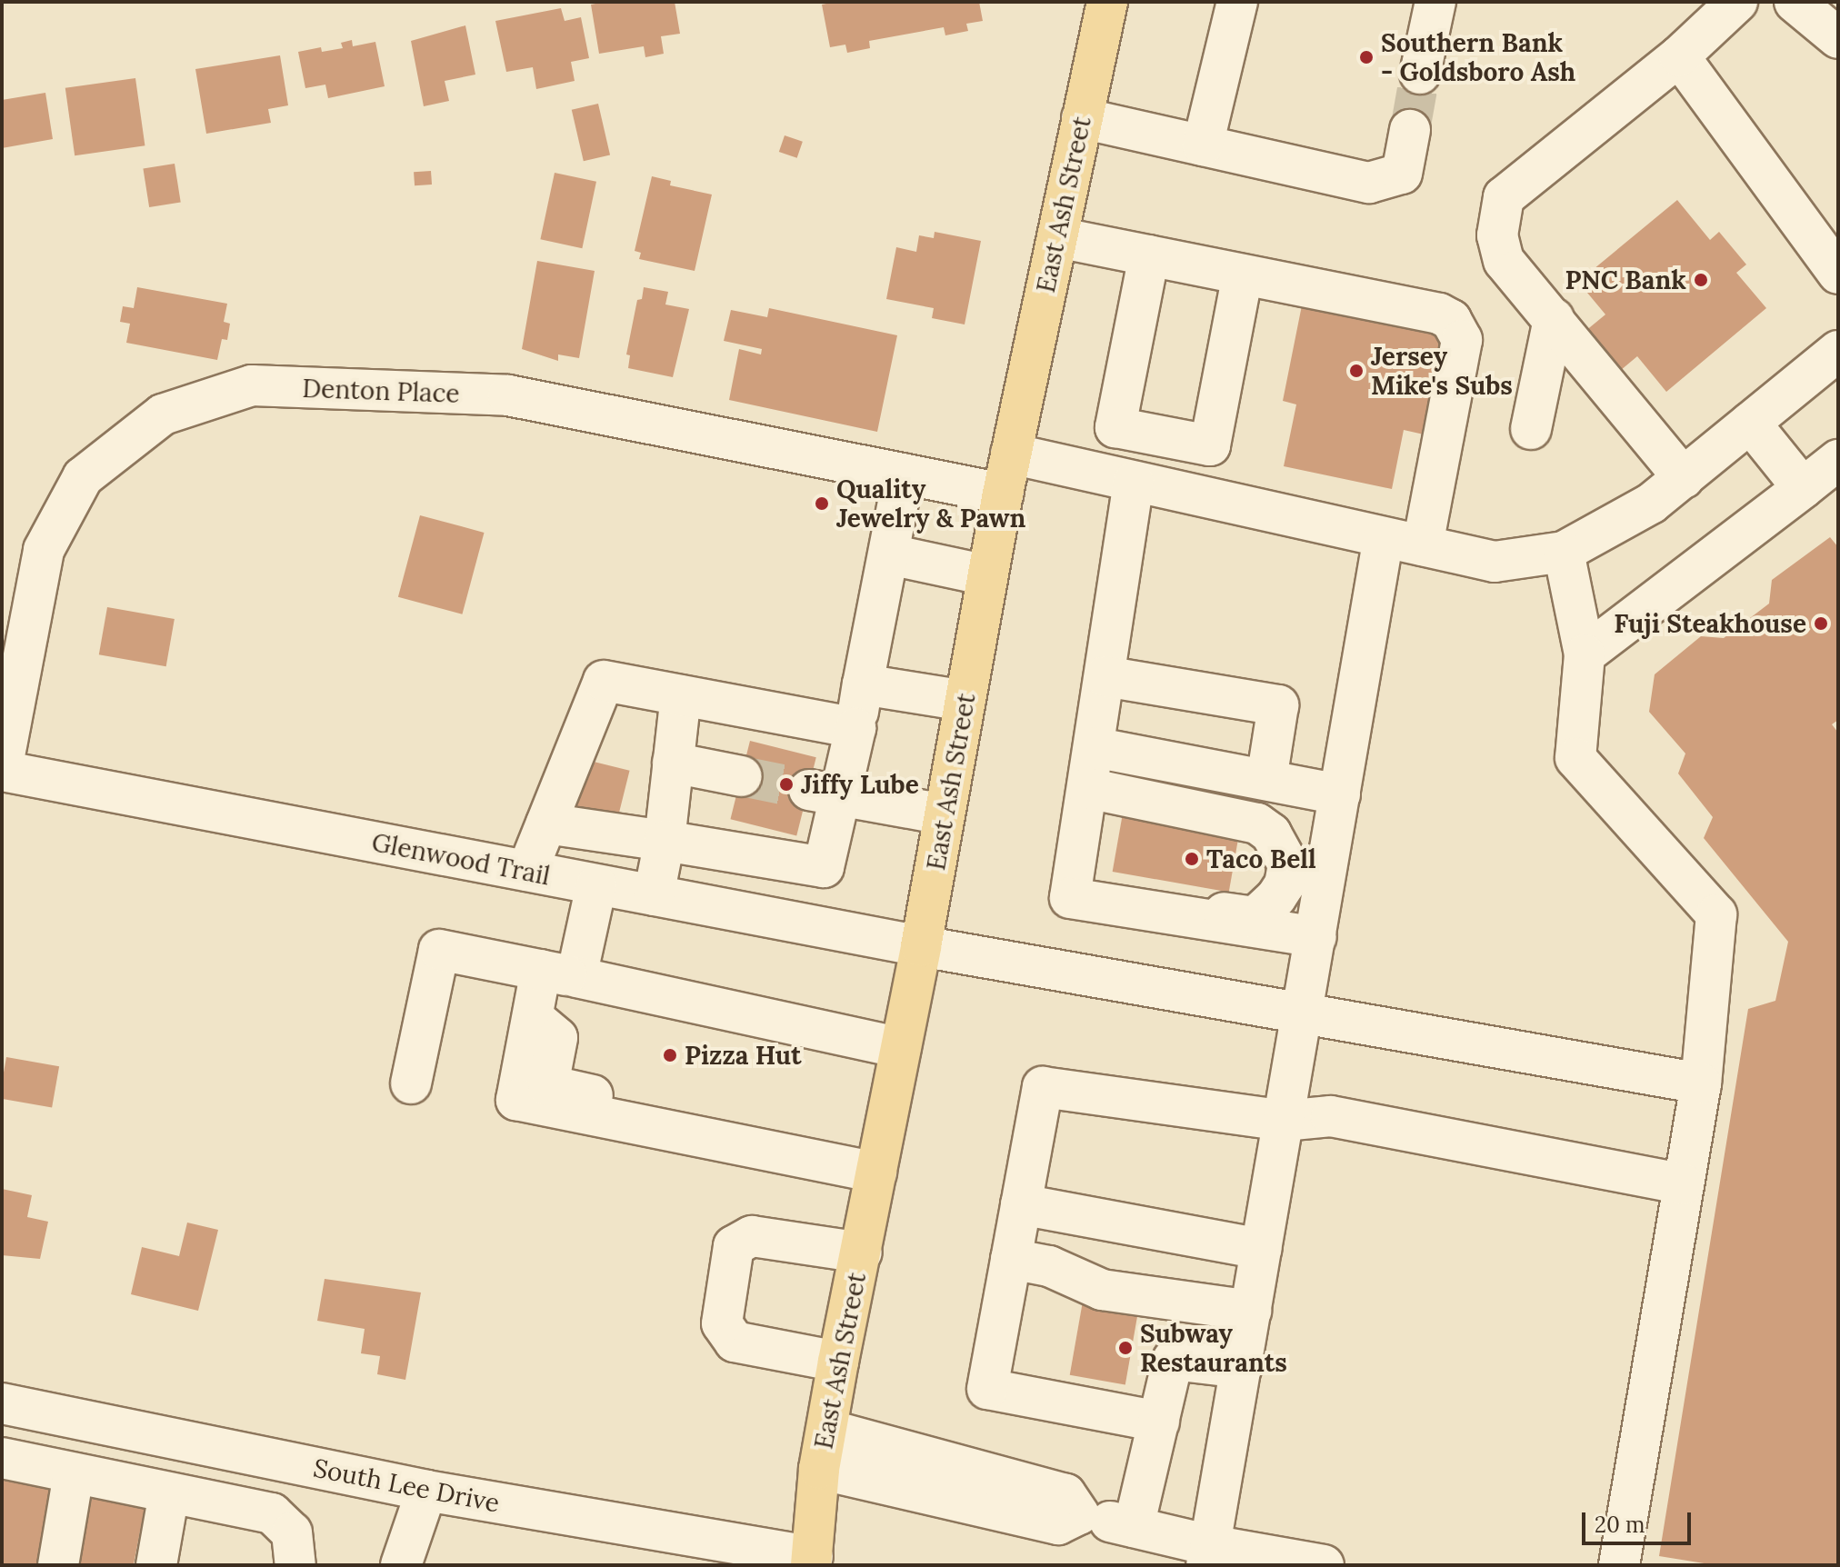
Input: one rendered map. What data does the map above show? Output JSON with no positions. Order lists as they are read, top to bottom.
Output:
{
  "streets": {
    "main road": ["East Ash Street"],
    "street": ["Denton Place", "Glenwood Trail", "South Lee Drive"]
  },
  "crossings": [
    ["East Ash Street", "Denton Place"],
    ["East Ash Street", "Glenwood Trail"],
    ["East Ash Street", "South Lee Drive"],
    ["Denton Place", "Glenwood Trail"]
  ],
  "places": [
    "Southern Bank - Goldsboro Ash",
    "PNC Bank",
    "Jersey Mike's Subs",
    "Quality Jewelry & Pawn",
    "Fuji Steakhouse",
    "Jiffy Lube",
    "Taco Bell",
    "Pizza Hut",
    "Subway Restaurants"
  ],
  "scale_bar": "20 m"
}
